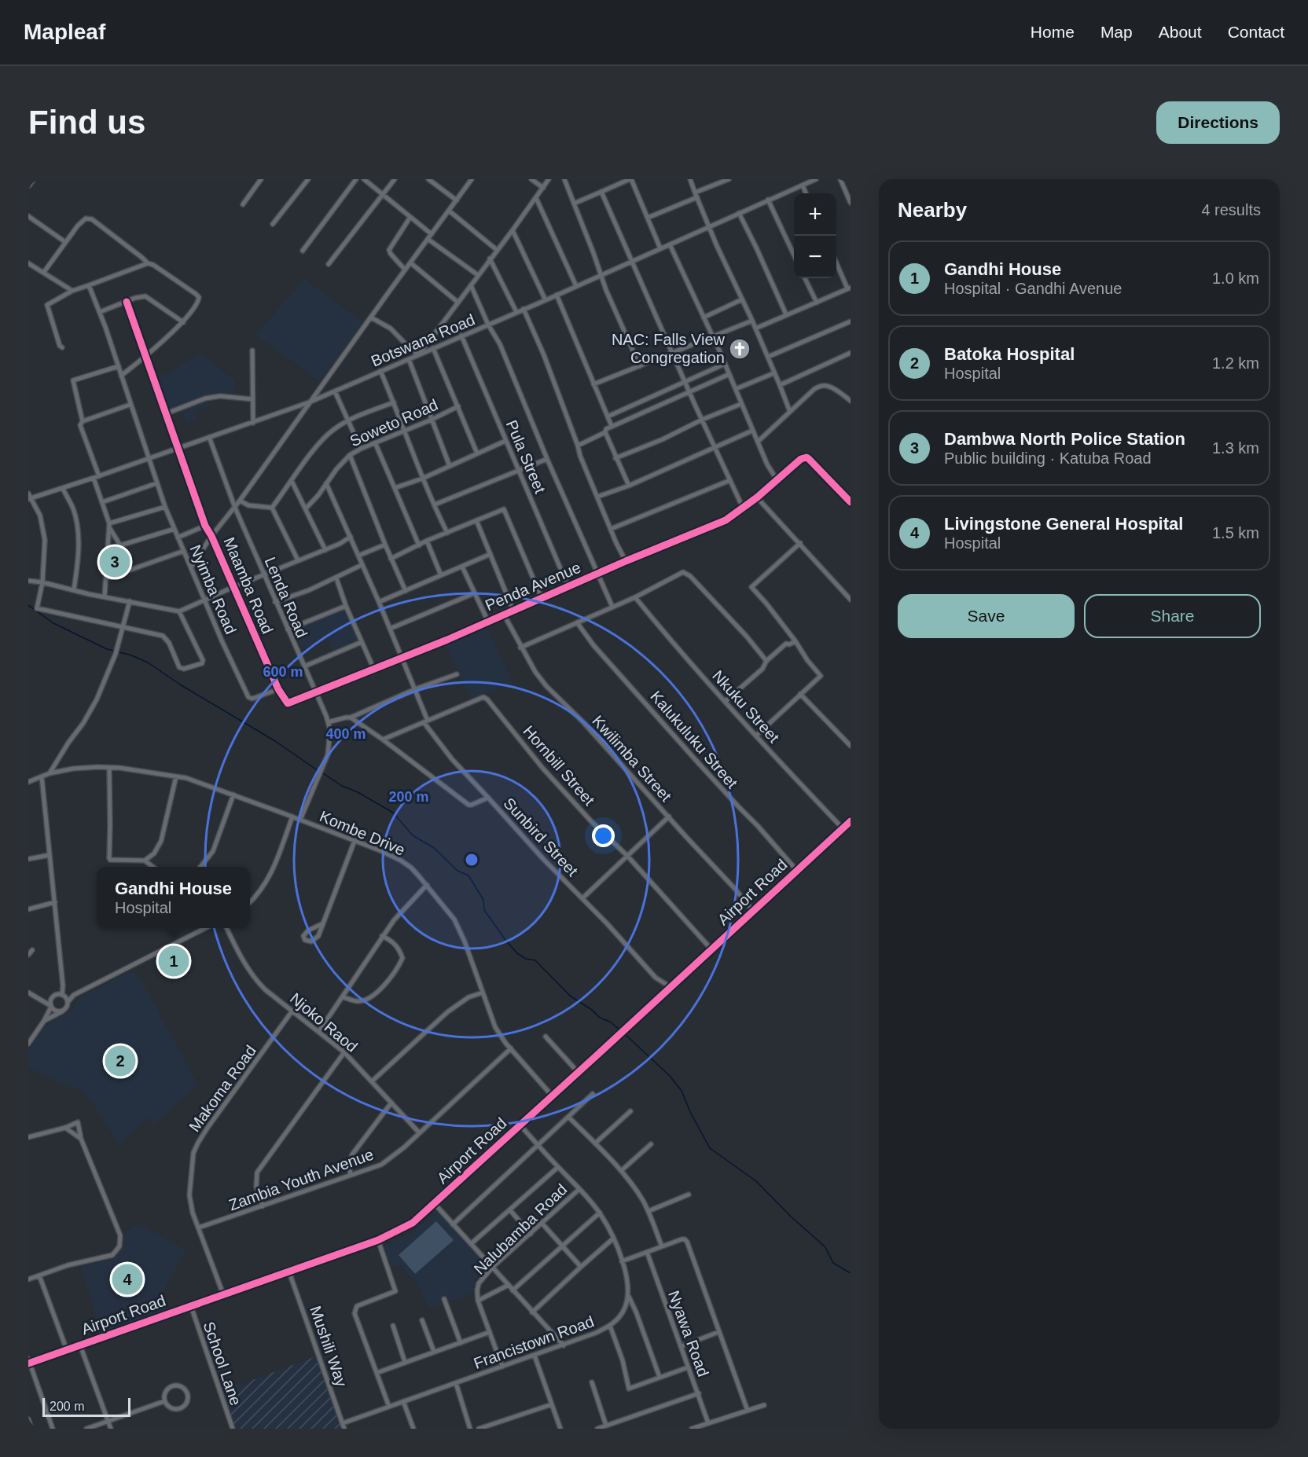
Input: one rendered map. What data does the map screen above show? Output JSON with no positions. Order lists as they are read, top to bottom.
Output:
{
  "streets": {
    "street": [
      "Botswana Road",
      "Soweto Road",
      "Pula Street",
      "Maamba Road",
      "Penda Avenue",
      "Nyimba Road",
      "Lenda Road",
      "Nkuku Street",
      "Kalukuluku Street",
      "Kwilimba Street",
      "Hornbill Street",
      "Kombe Drive",
      "Sunbird Street",
      "Airport Road",
      "Njoko Raod",
      "Makoma Road",
      "Zambia Youth Avenue",
      "Nalubamba Road",
      "Nyawa Road",
      "Francistown Road",
      "Mushili Way",
      "School Lane"
    ]
  },
  "crossings": [
    ["Botswana Road", "Pula Street"],
    ["Botswana Road", "Maamba Road"],
    ["Botswana Road", "Nyimba Road"],
    ["Botswana Road", "Lenda Road"],
    ["Pula Street", "Penda Avenue"],
    ["Maamba Road", "Penda Avenue"],
    ["Maamba Road", "Nyimba Road"],
    ["Maamba Road", "Lenda Road"],
    ["Penda Avenue", "Lenda Road"],
    ["Penda Avenue", "Kwilimba Street"],
    ["Lenda Road", "Kombe Drive"],
    ["Nkuku Street", "Airport Road"],
    ["Kalukuluku Street", "Airport Road"],
    ["Kwilimba Street", "Airport Road"],
    ["Hornbill Street", "Sunbird Street"],
    ["Hornbill Street", "Airport Road"],
    ["Kombe Drive", "Airport Road"],
    ["Kombe Drive", "Zambia Youth Avenue"],
    ["Sunbird Street", "Airport Road"],
    ["Airport Road", "Makoma Road"],
    ["Airport Road", "Mushili Way"],
    ["Airport Road", "School Lane"],
    ["Njoko Raod", "Makoma Road"],
    ["Njoko Raod", "Zambia Youth Avenue"],
    ["Makoma Road", "Zambia Youth Avenue"],
    ["Nalubamba Road", "Francistown Road"],
    ["Francistown Road", "Mushili Way"]
  ],
  "places": {
    "church": ["NAC: Falls View Congregation"]
  },
  "scale_bar": "200 m",
  "page": {
    "header": "Mapleaf",
    "nav": [
      "Home",
      "Map",
      "About",
      "Contact"
    ],
    "buttons": [
      "Directions",
      ["Save", "Share"]
    ],
    "title": "Find us",
    "heading": ["Nearby", "4 results"],
    "map_buttons": ["+", "−"],
    "list": [
      {
        "mark": "1",
        "name": "Gandhi House",
        "note": "Hospital · Gandhi Avenue",
        "value": "1.0 km"
      },
      {
        "mark": "2",
        "name": "Batoka Hospital",
        "note": "Hospital",
        "value": "1.2 km"
      },
      {
        "mark": "3",
        "name": "Dambwa North Police Station",
        "note": "Public building · Katuba Road",
        "value": "1.3 km"
      },
      {
        "mark": "4",
        "name": "Livingstone General Hospital",
        "note": "Hospital",
        "value": "1.5 km"
      }
    ],
    "pins": [
      "3",
      "1",
      "2",
      "4"
    ],
    "popup": ["Gandhi House", "Hospital"],
    "scale": "200 m"
  },
  "rings": ["600 m", "400 m", "200 m"]
}
